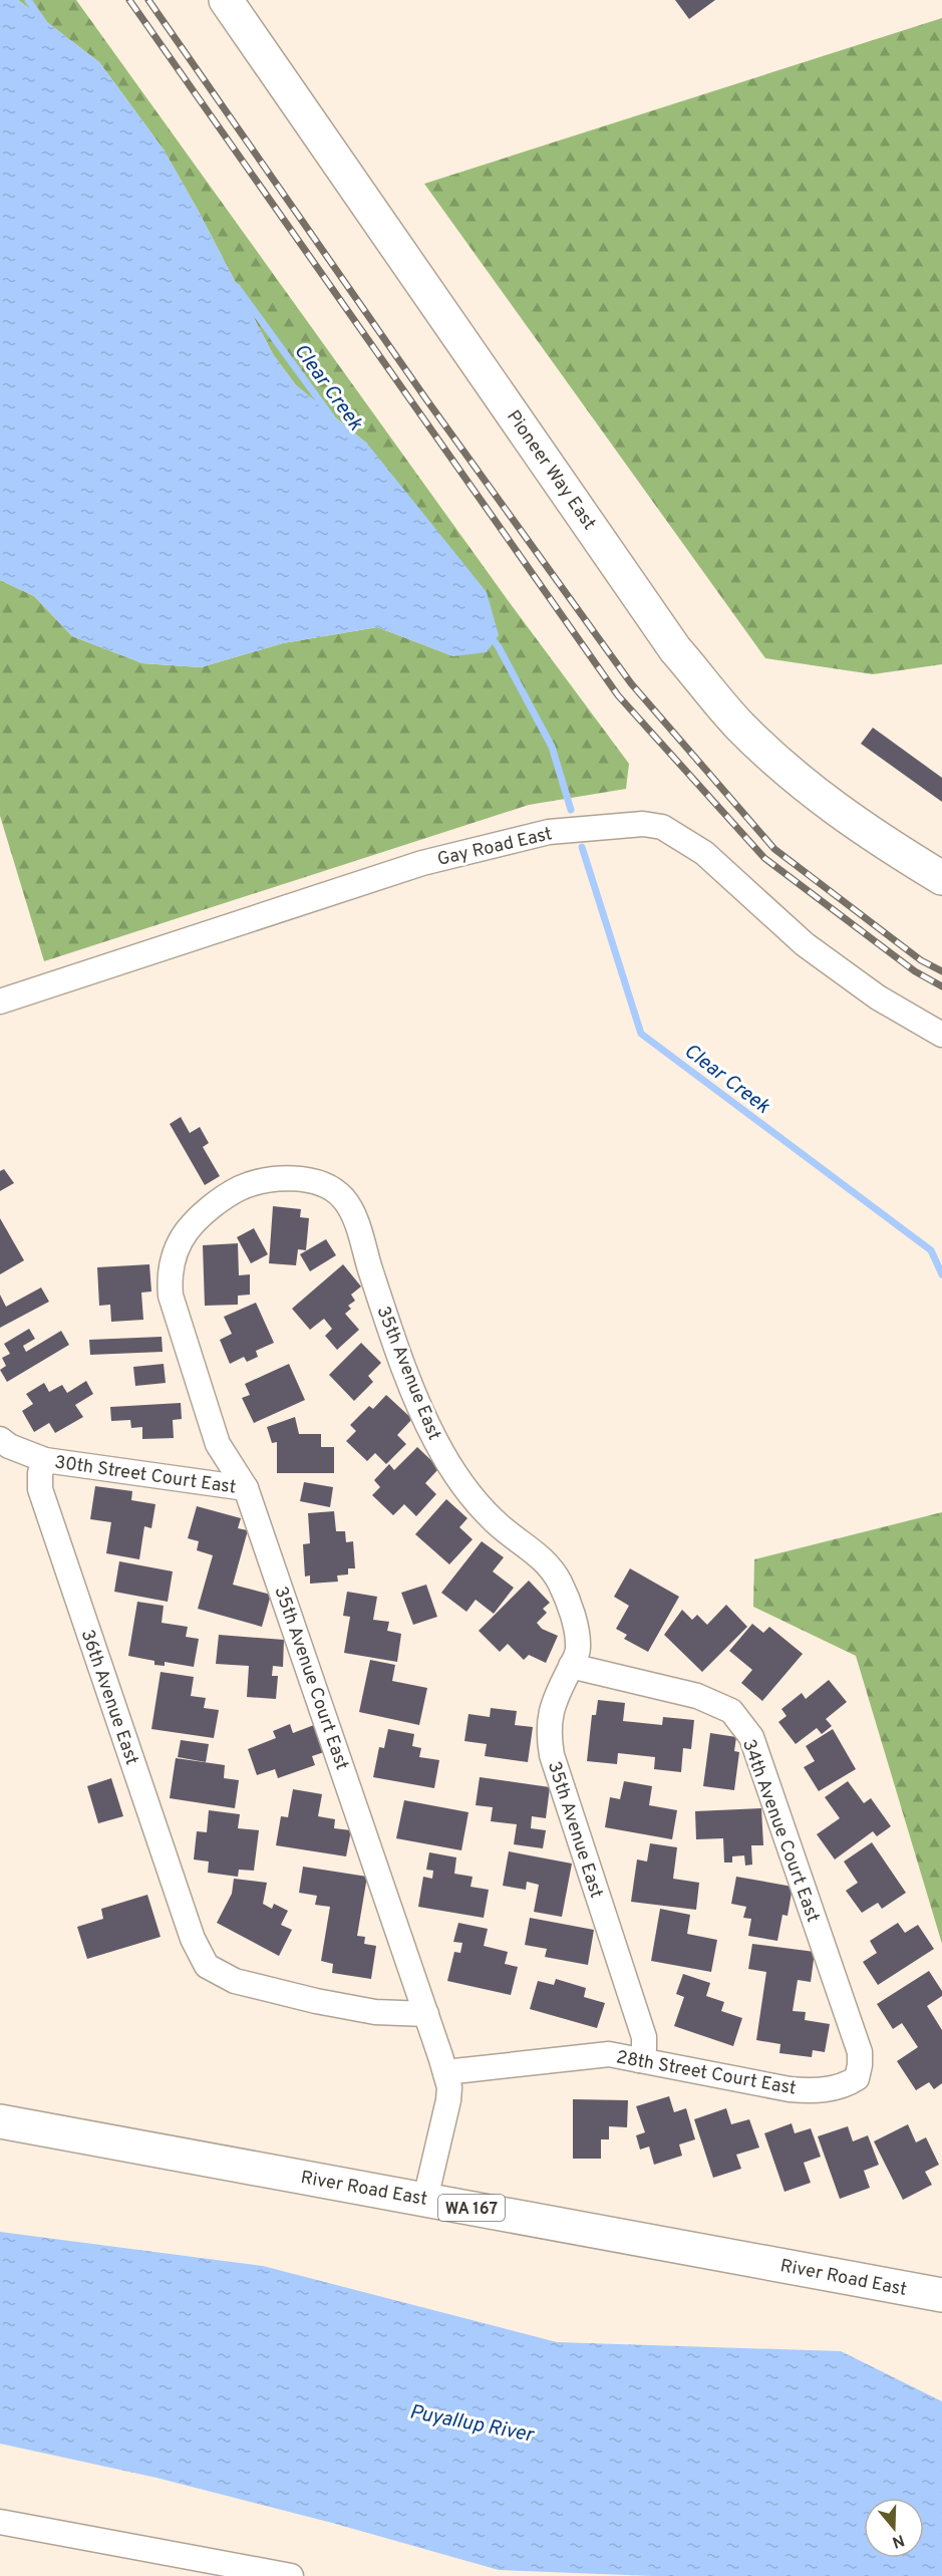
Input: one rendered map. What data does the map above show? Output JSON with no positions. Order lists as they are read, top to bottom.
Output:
{
  "streets": {
    "main road": ["Pioneer Way East", "River Road East", "WA 167"],
    "street": [
      "Gay Road East",
      "35th Avenue East",
      "30th Street Court East",
      "35th Avenue Court East",
      "36th Avenue East",
      "34th Avenue Court East",
      "28th Street Court East"
    ]
  },
  "crossings": [
    ["35th Avenue East", "35th Avenue Court East"],
    ["35th Avenue East", "34th Avenue Court East"],
    ["35th Avenue East", "28th Street Court East"],
    ["30th Street Court East", "35th Avenue Court East"],
    ["30th Street Court East", "36th Avenue East"],
    ["35th Avenue Court East", "36th Avenue East"],
    ["35th Avenue Court East", "28th Street Court East"],
    ["35th Avenue Court East", "River Road East"],
    ["34th Avenue Court East", "28th Street Court East"]
  ],
  "water": ["Clear Creek", "Puyallup River"],
  "north": "bottom"
}
